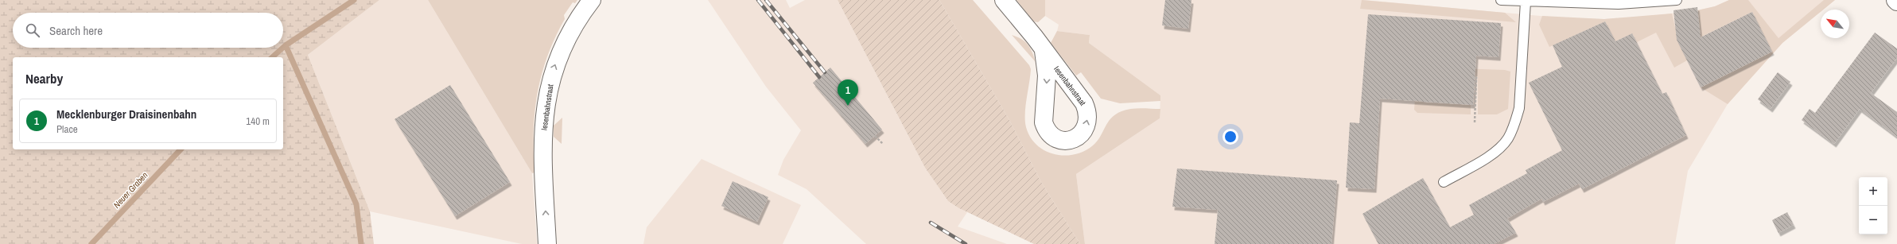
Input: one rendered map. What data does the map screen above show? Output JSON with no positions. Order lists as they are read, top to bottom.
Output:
{
  "streets": {
    "street": ["Iesenbahnstraat"]
  },
  "water": ["Neuer Graben"],
  "north": "top left",
  "page": {
    "search": "Search here",
    "heading": "Nearby",
    "pins": "1",
    "list": [
      {
        "mark": "1",
        "name": "Mecklenburger Draisinenbahn",
        "note": "Place",
        "value": "140 m"
      }
    ],
    "map_buttons": ["+", "−"]
  }
}
